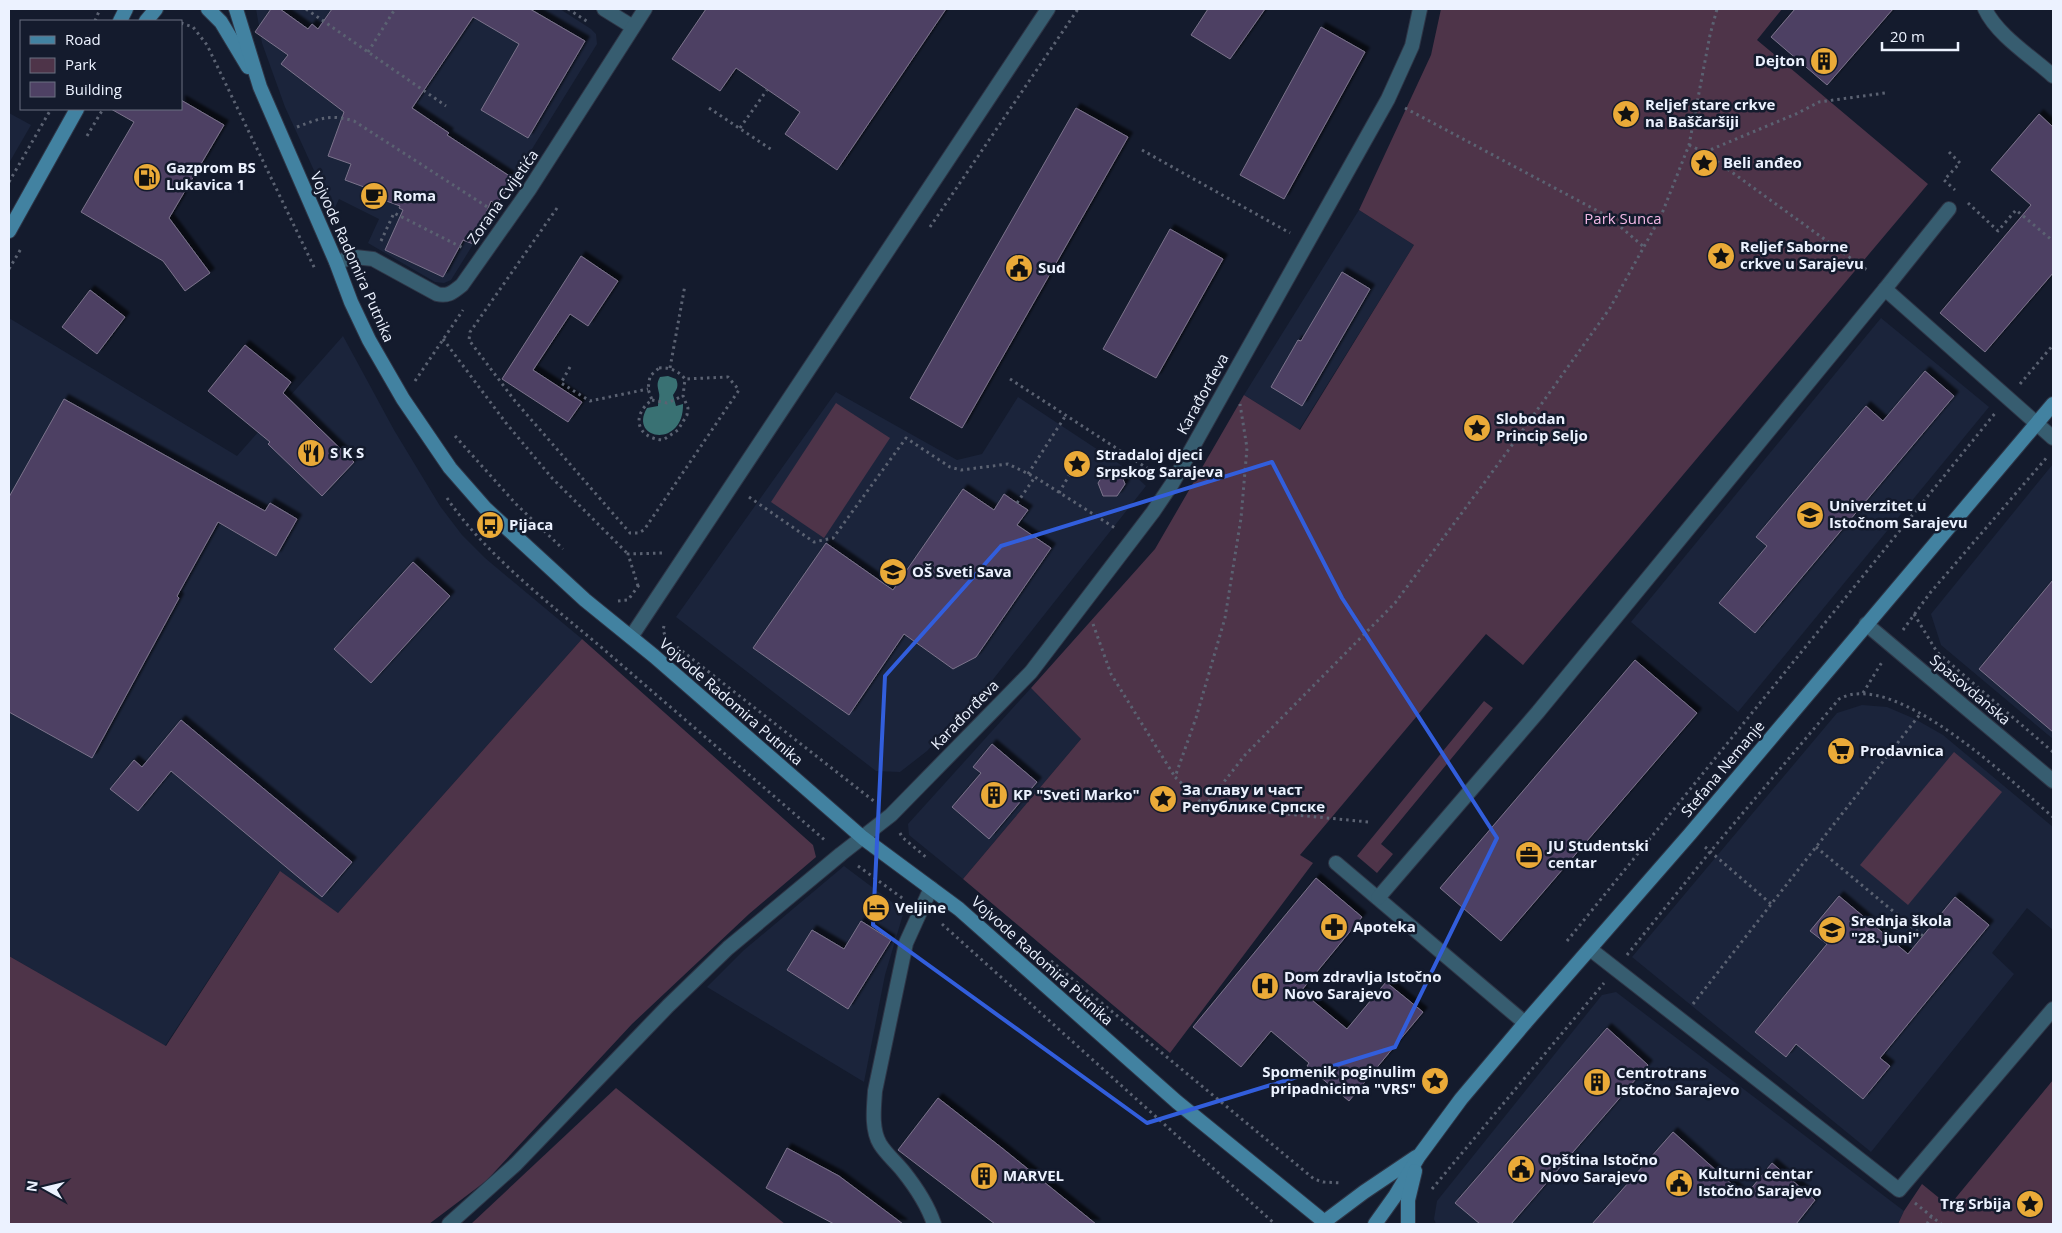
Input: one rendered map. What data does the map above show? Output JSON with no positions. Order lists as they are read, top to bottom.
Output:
{
  "streets": {
    "main road": ["Vojvode Radomira Putnika", "Stefana Nemanje"],
    "street": ["Zorana Cvijetića", "Karađorđeva", "Spasovdanska"]
  },
  "crossings": [
    ["Zorana Cvijetića", "Vojvode Radomira Putnika"],
    ["Vojvode Radomira Putnika", "Karađorđeva"],
    ["Vojvode Radomira Putnika", "Stefana Nemanje"],
    ["Spasovdanska", "Stefana Nemanje"]
  ],
  "parks": ["Park Sunca"],
  "places": {
    "building": [
      "Dejton",
      "KP \"Sveti Marko\"",
      "Centrotrans Istočno Sarajevo",
      "MARVEL"
    ],
    "place": [
      "Reljef stare crkve na Baščaršiji",
      "Beli anđeo",
      "Reljef Saborne crkve u Sarajevu",
      "Slobodan Princip Seljo",
      "Stradaloj djeci Srpskog Sarajeva",
      "За славу и част Републике Српске",
      "Spomenik poginulim pripadnicima \"VRS\"",
      "Trg Srbija"
    ],
    "fuel station": ["Gazprom BS Lukavica 1"],
    "cafe": ["Roma"],
    "public building": ["Sud", "Opština Istočno Novo Sarajevo", "Kulturni centar Istočno Sarajevo"],
    "restaurant": ["S K S"],
    "school or university": ["Univerzitet u Istočnom Sarajevu", "OŠ Sveti Sava", "Srednja škola \"28. juni\""],
    "bus stop": ["Pijaca"],
    "supermarket": ["Prodavnica"],
    "office": ["JU Studentski centar"],
    "hotel": ["Veljine"],
    "pharmacy": ["Apoteka"],
    "hospital": ["Dom zdravlja Istočno Novo Sarajevo"]
  },
  "legend": ["Road", "Park", "Building"],
  "scale_bar": "20 m",
  "north": "left"
}
